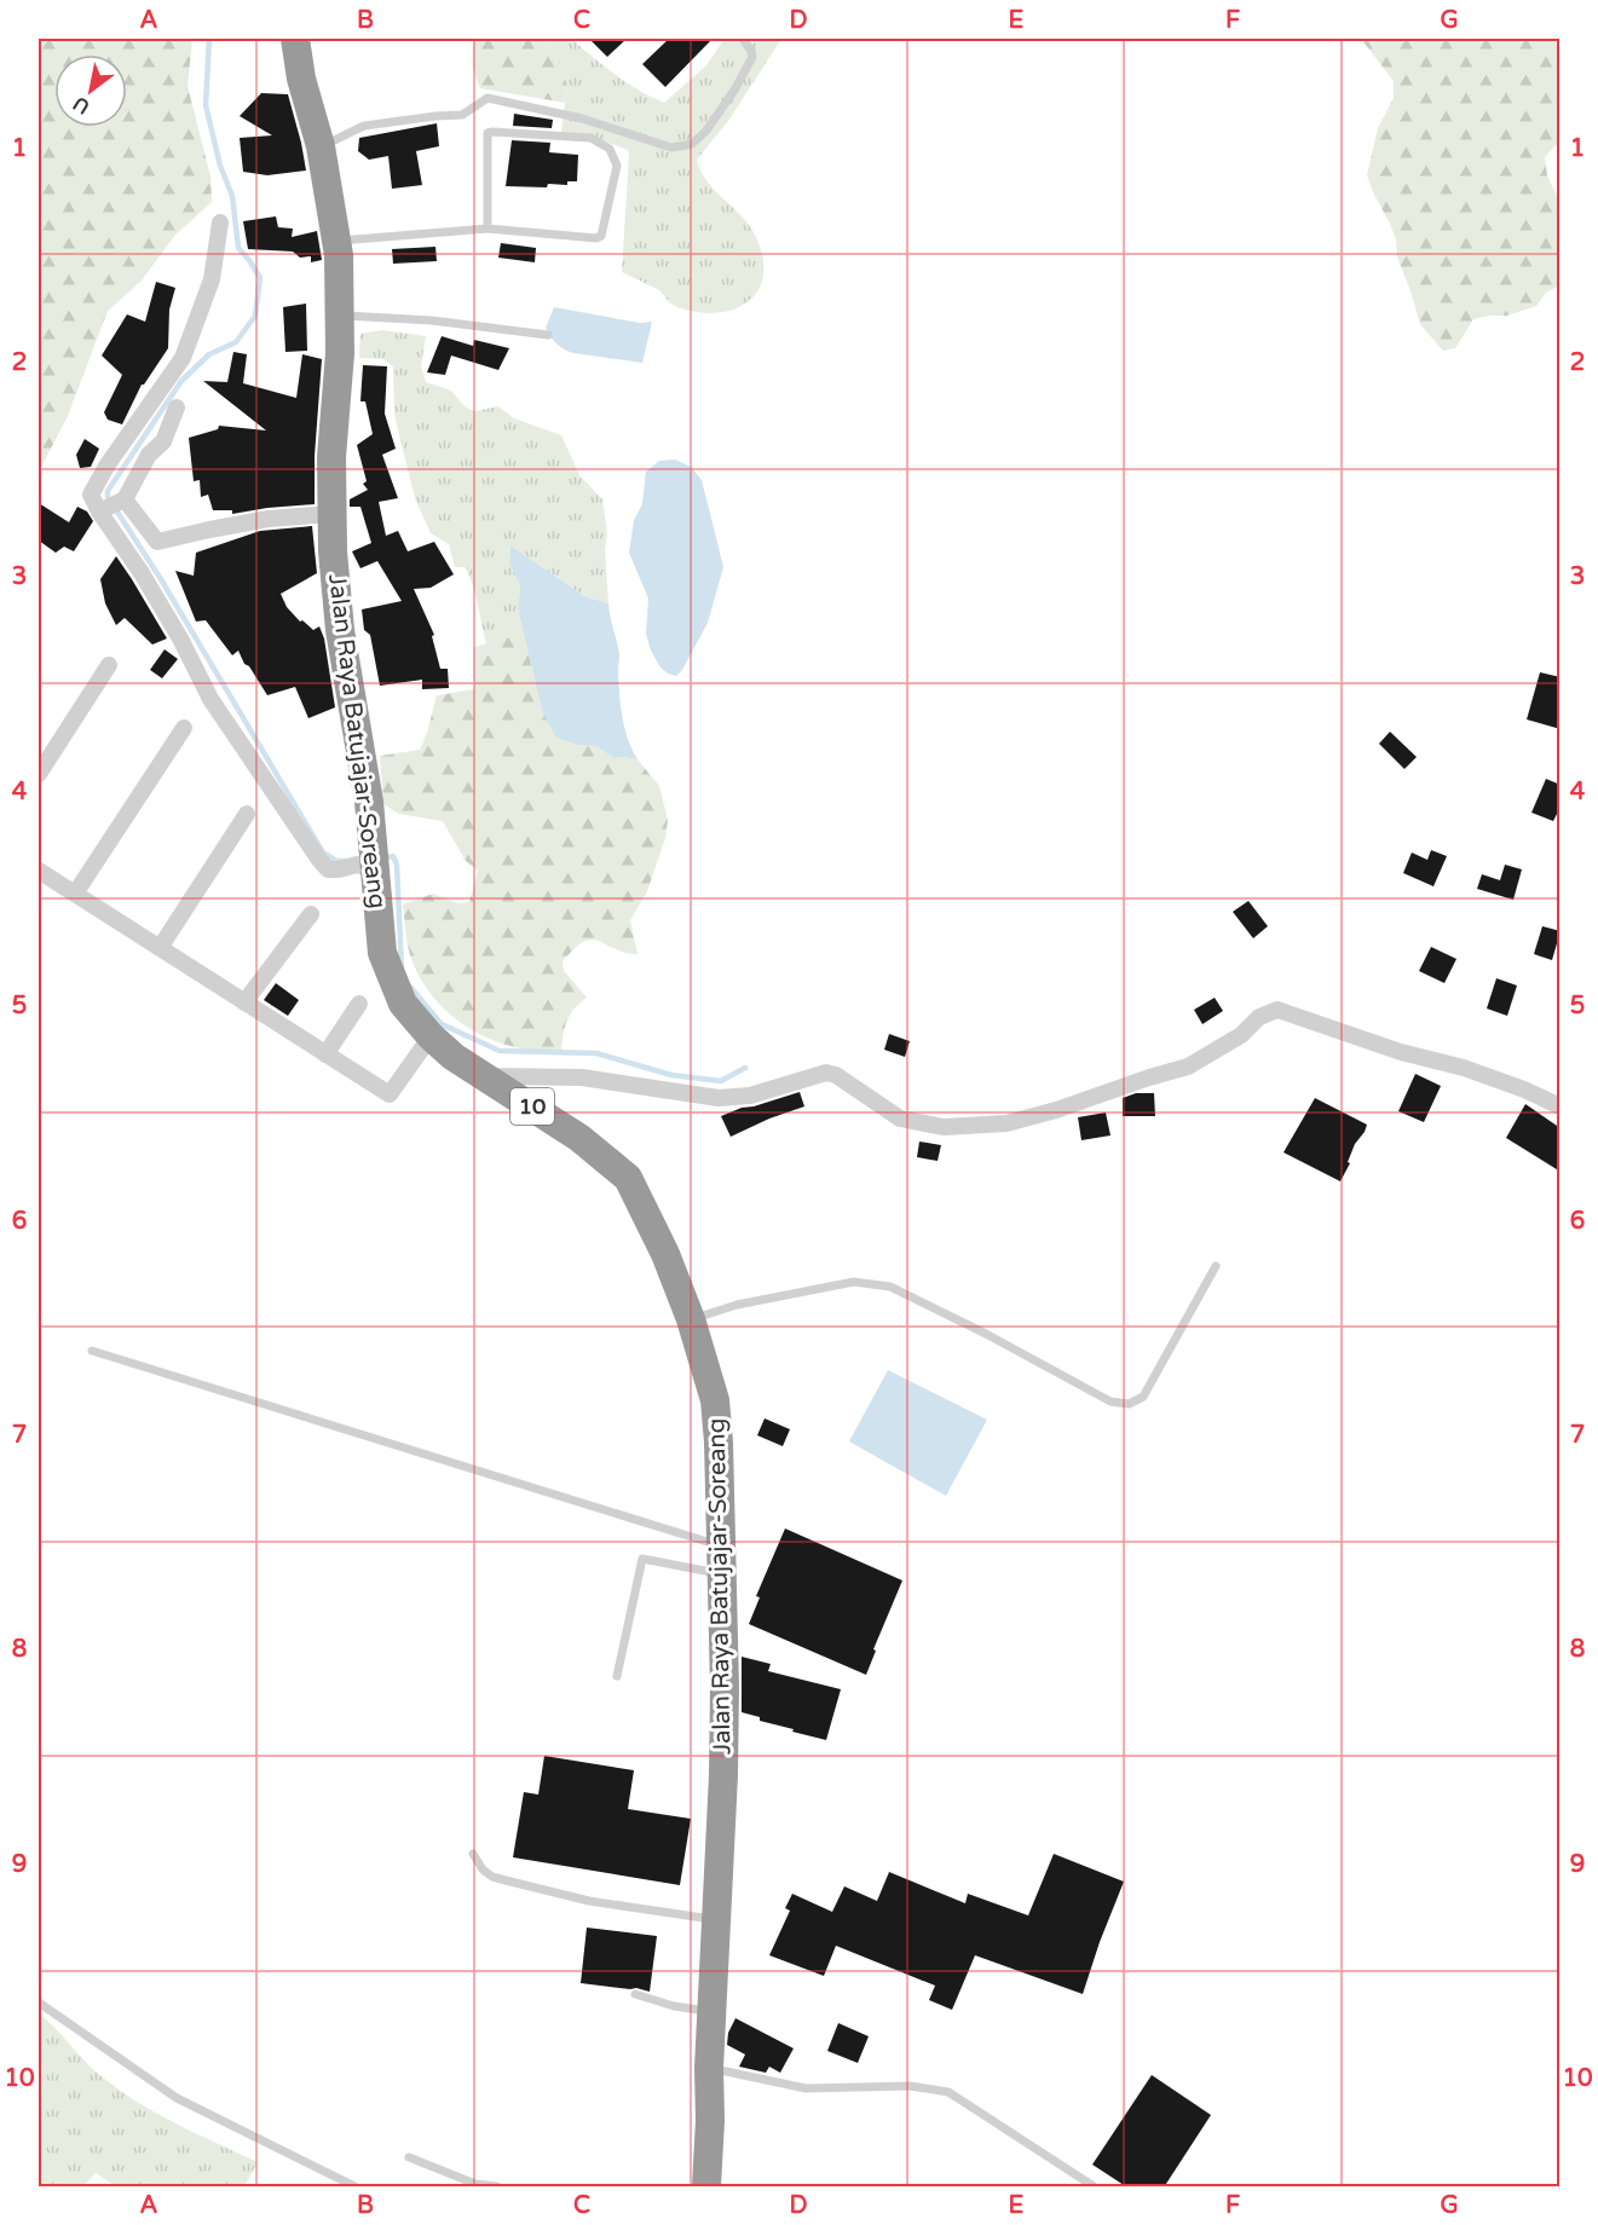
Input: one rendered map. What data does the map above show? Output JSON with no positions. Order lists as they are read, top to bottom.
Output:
{
  "streets": {
    "highway": ["Jalan Raya Batujajar-Soreang", "10"]
  },
  "north": "bottom left",
  "grid": {
    "columns": [
      "A",
      "B",
      "C",
      "D",
      "E",
      "F",
      "G"
    ],
    "rows": [
      "1",
      "2",
      "3",
      "4",
      "5",
      "6",
      "7",
      "8",
      "9",
      "10"
    ]
  }
}
